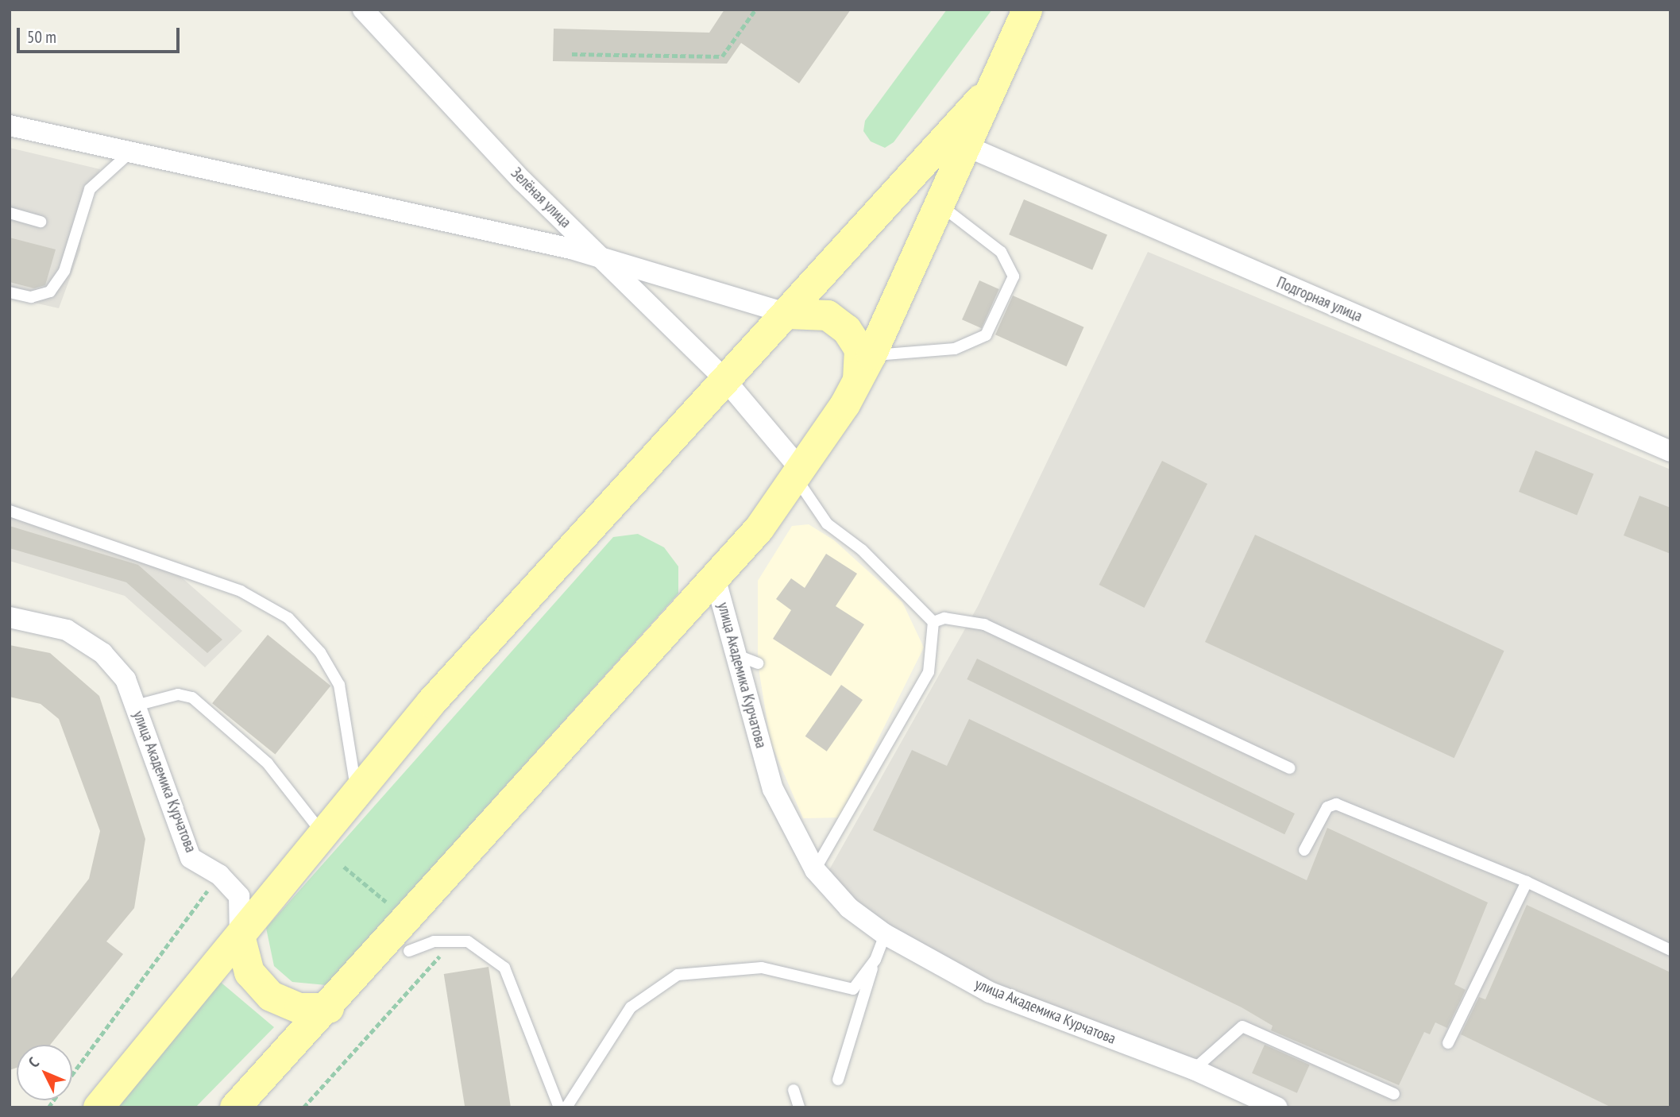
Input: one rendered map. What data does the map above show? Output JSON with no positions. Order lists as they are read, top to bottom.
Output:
{
  "streets": {
    "main road": ["улица Академика Курчатова"],
    "street": ["Зелёная улица", "Подгорная улица"]
  },
  "scale_bar": "50 m",
  "north": "top left"
}
